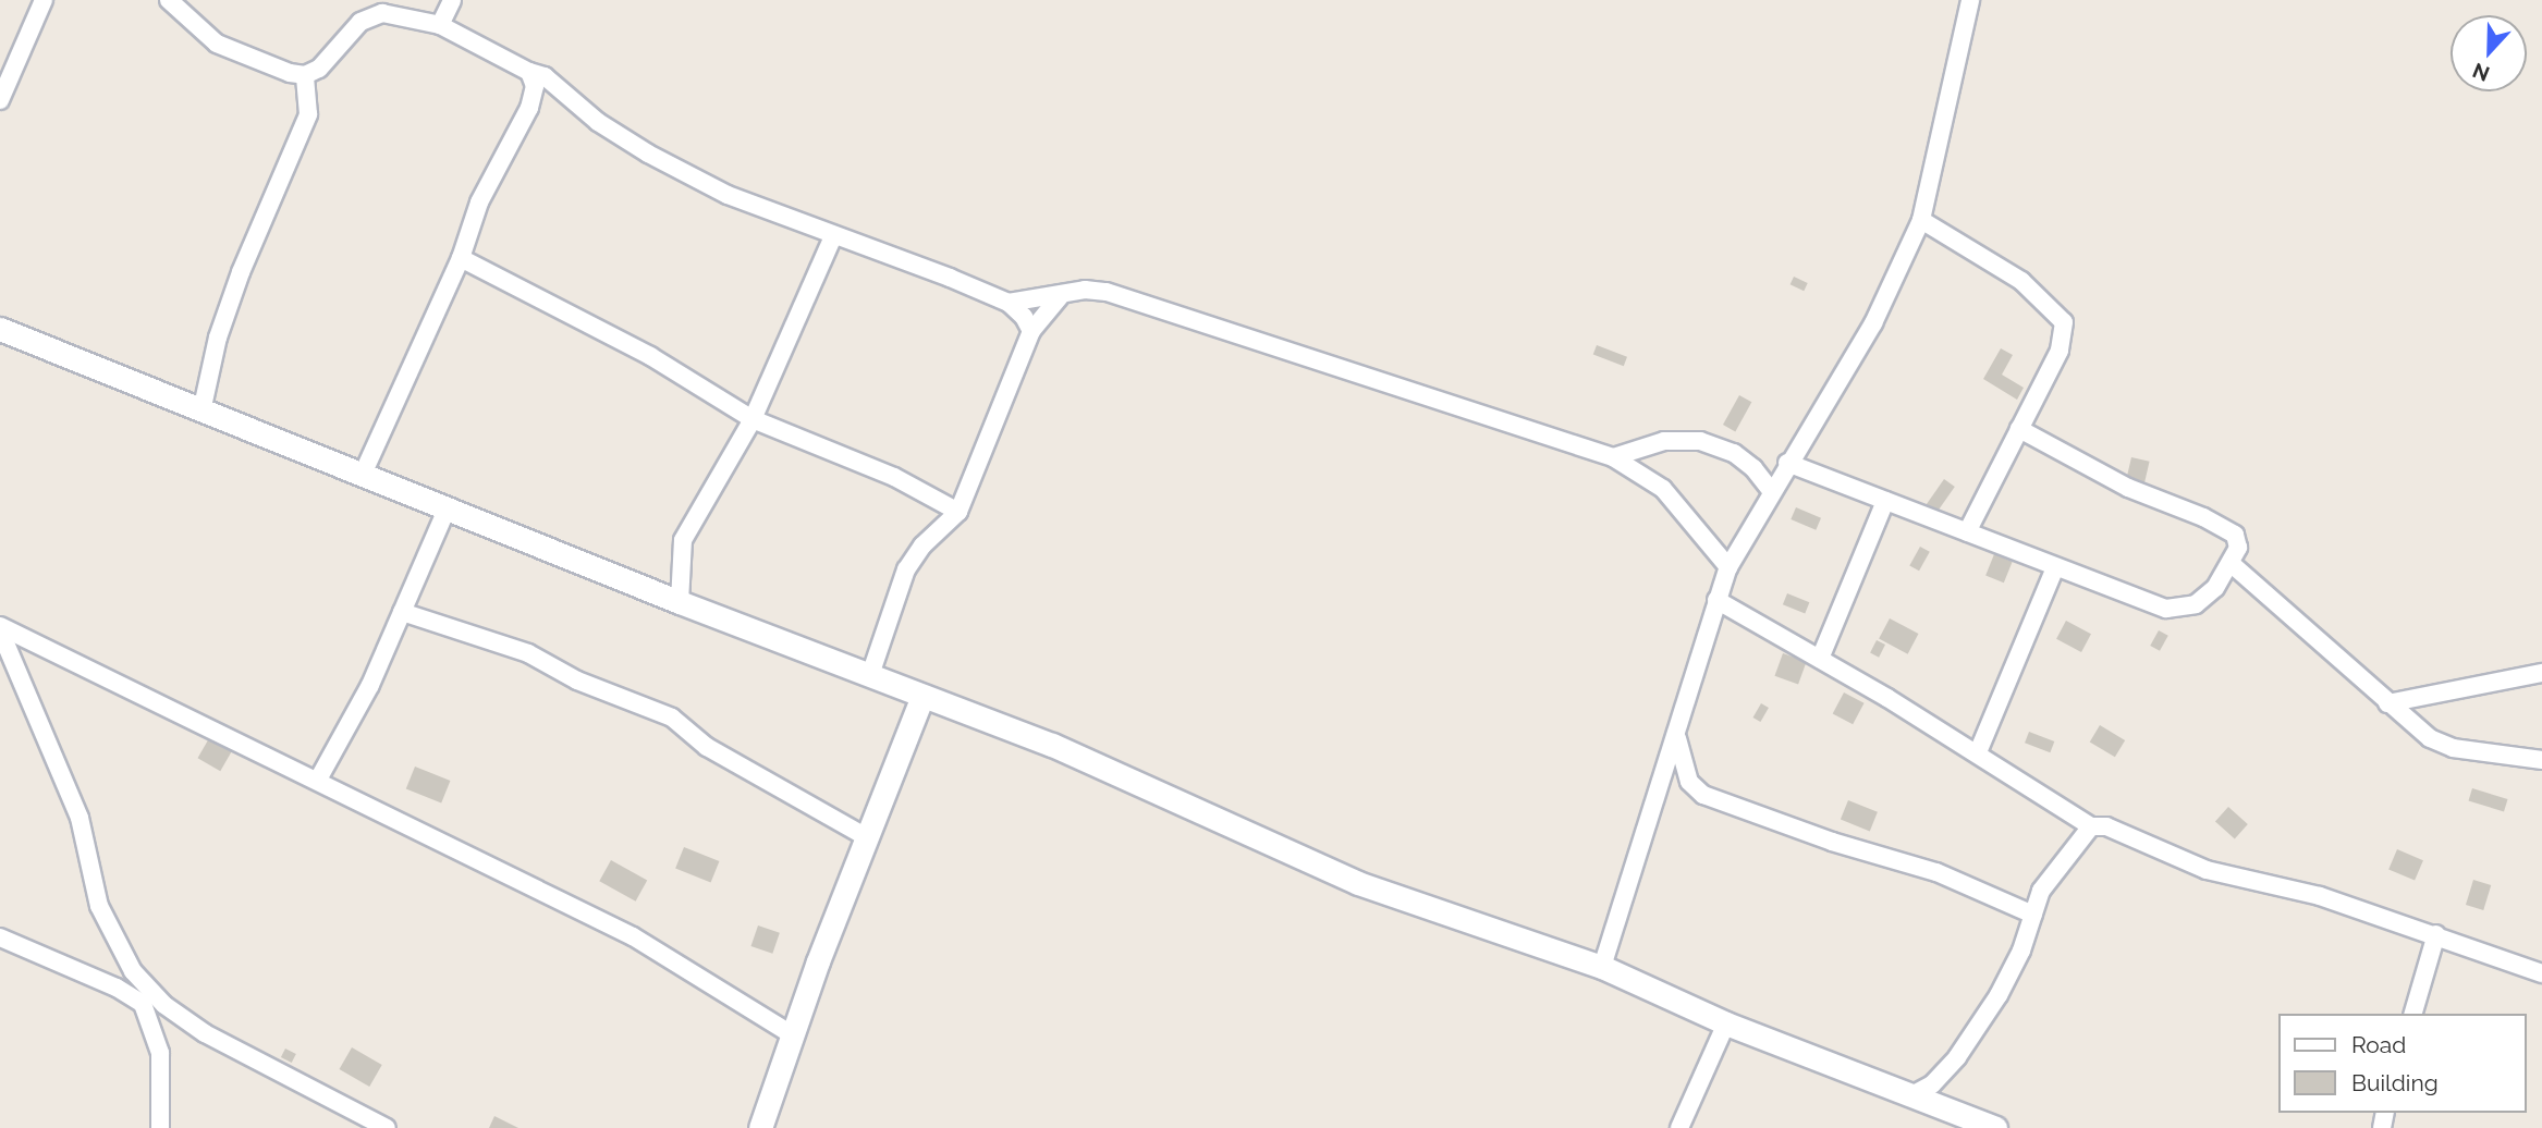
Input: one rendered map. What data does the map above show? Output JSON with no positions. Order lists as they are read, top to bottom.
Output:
{
  "legend": ["Road", "Building"],
  "north": "bottom"
}
